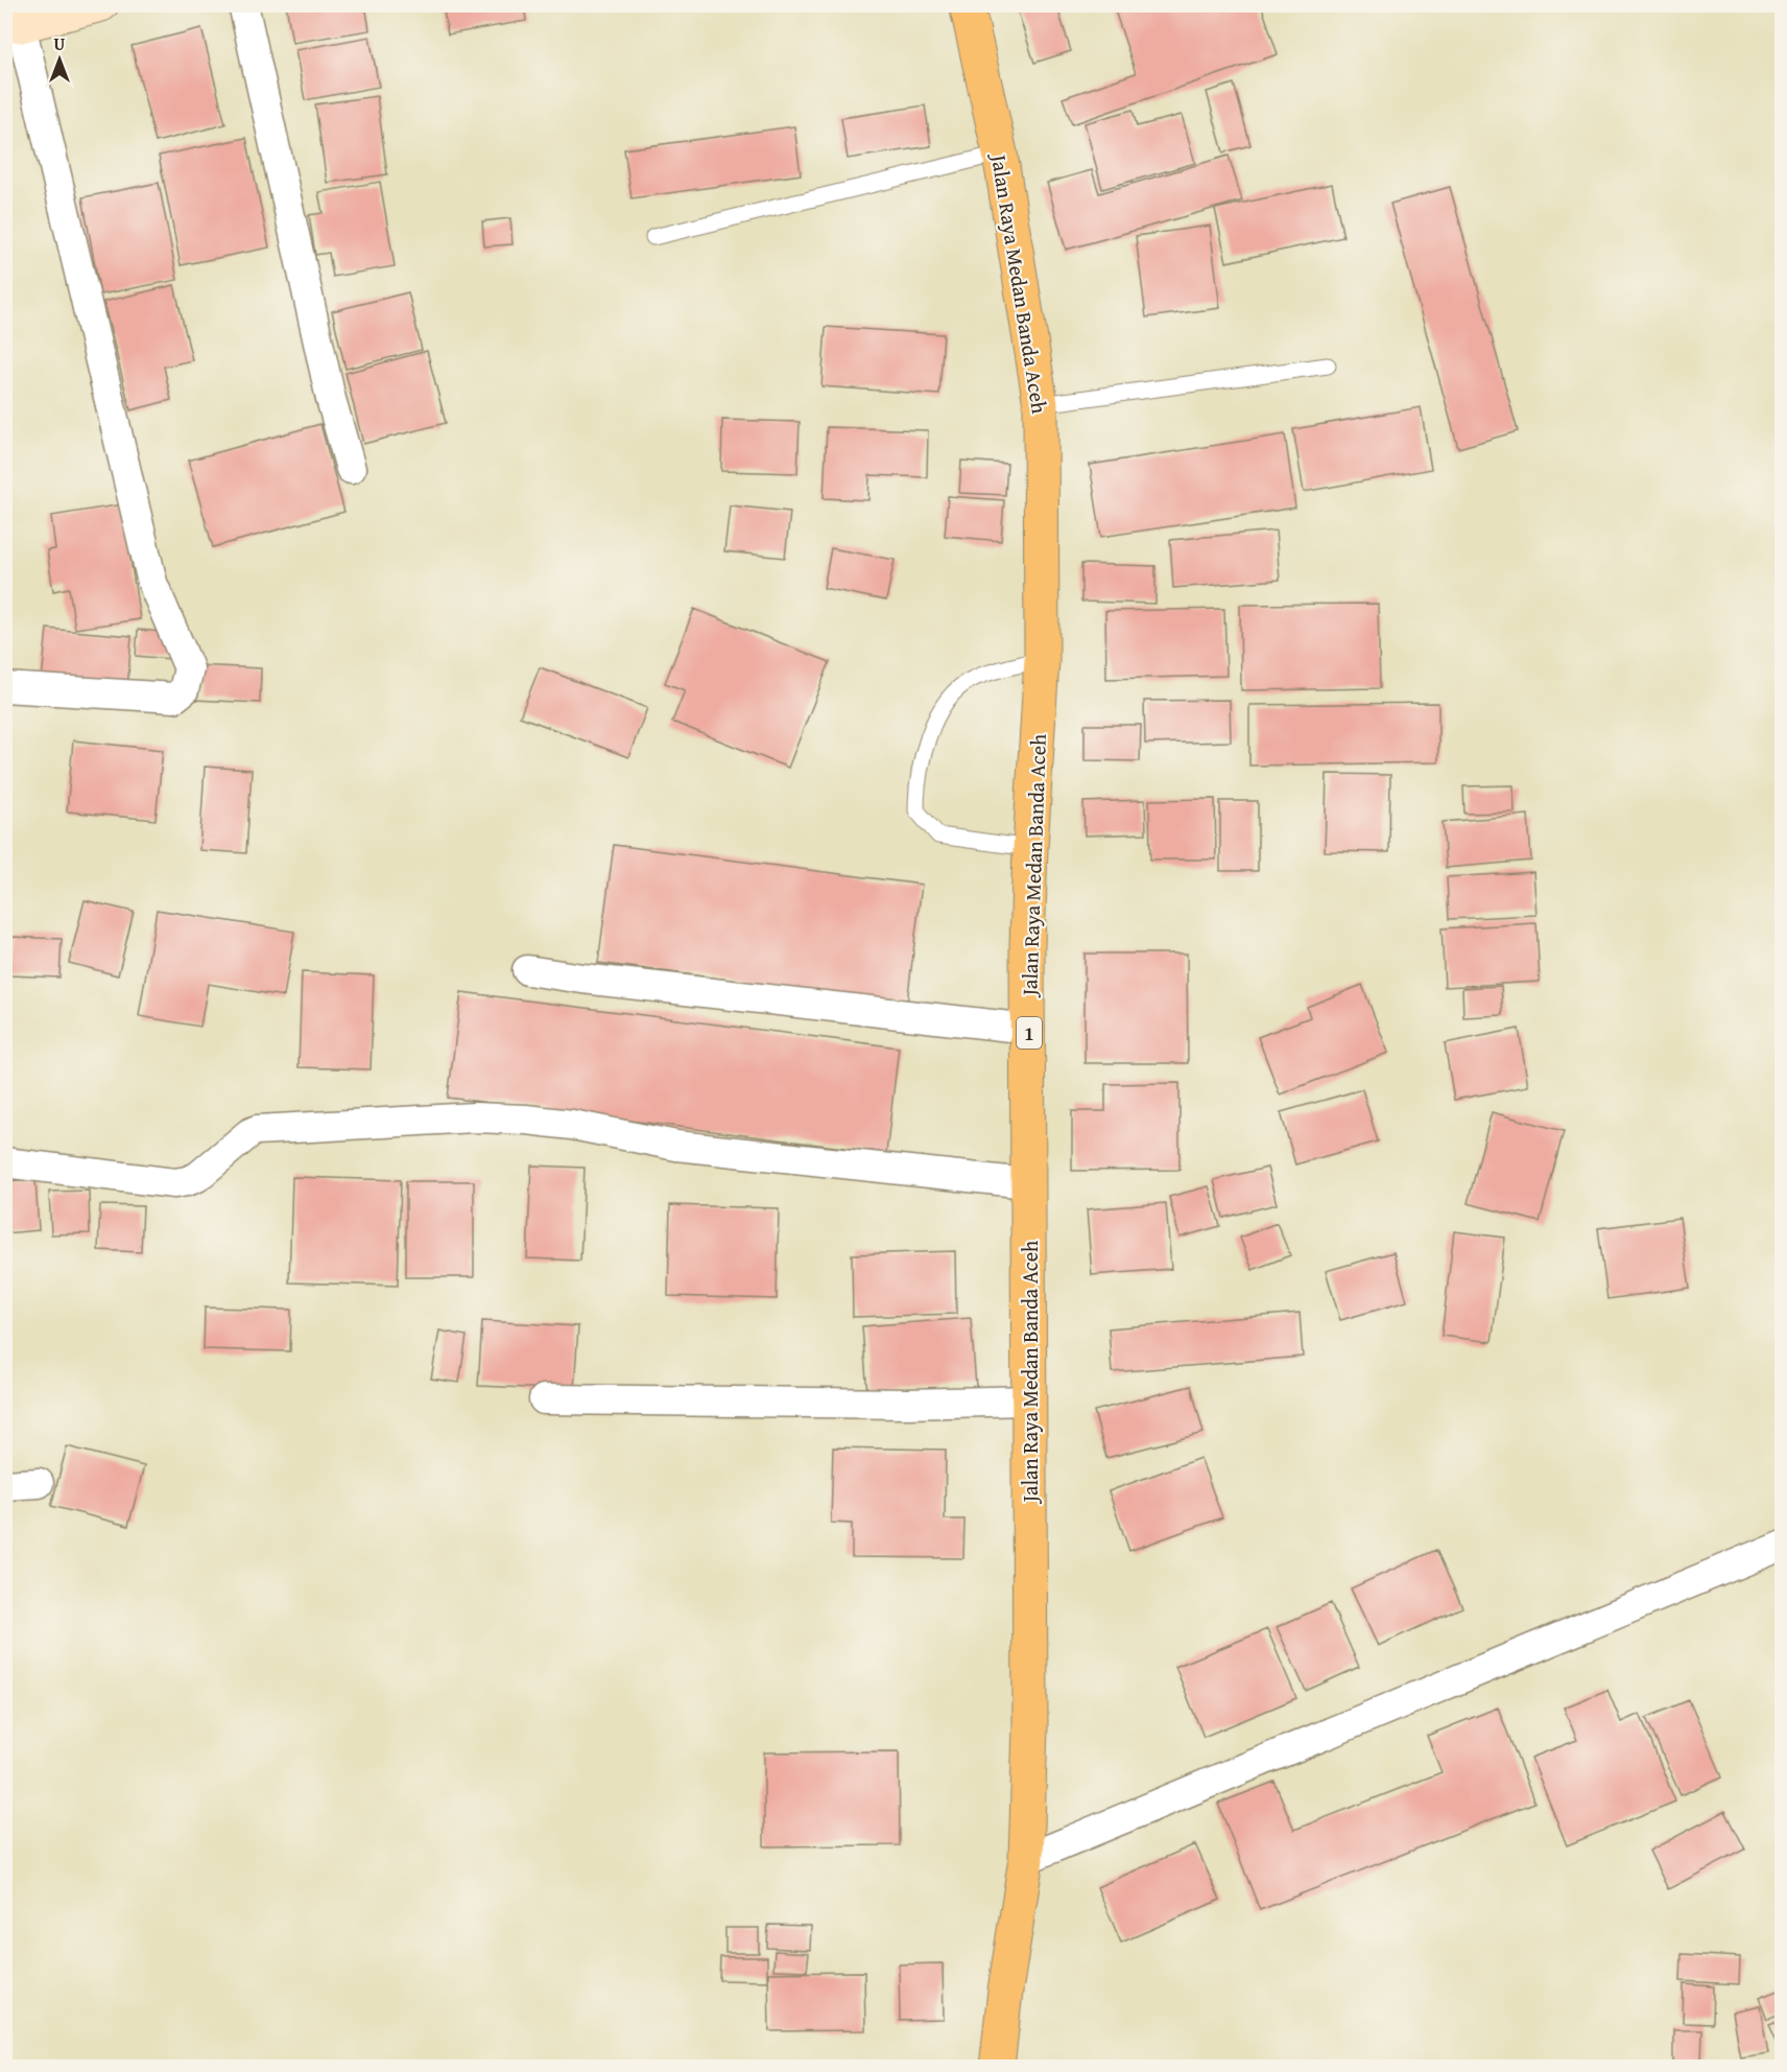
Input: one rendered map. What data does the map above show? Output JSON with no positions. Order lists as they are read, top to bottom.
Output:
{
  "streets": {
    "highway": ["Jalan Raya Medan Banda Aceh", "1"]
  },
  "north": "top"
}
